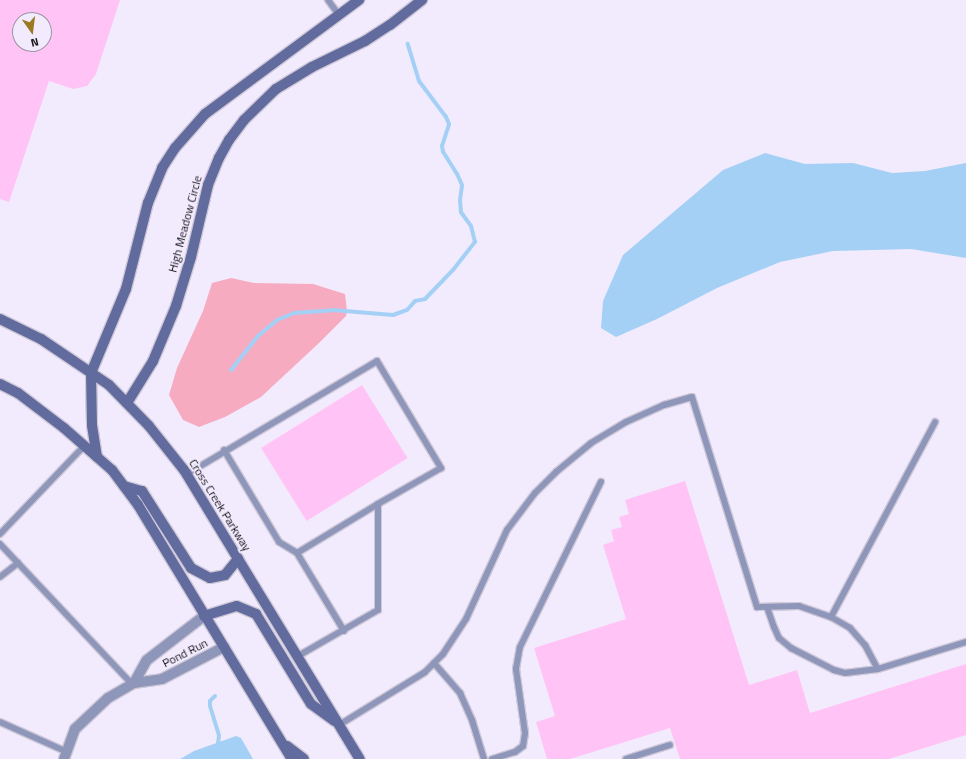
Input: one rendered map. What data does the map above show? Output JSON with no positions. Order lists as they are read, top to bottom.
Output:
{
  "streets": {
    "street": ["High Meadow Circle", "Cross Creek Parkway", "Pond Run"]
  },
  "crossings": [
    ["High Meadow Circle", "Cross Creek Parkway"]
  ],
  "north": "bottom"
}
